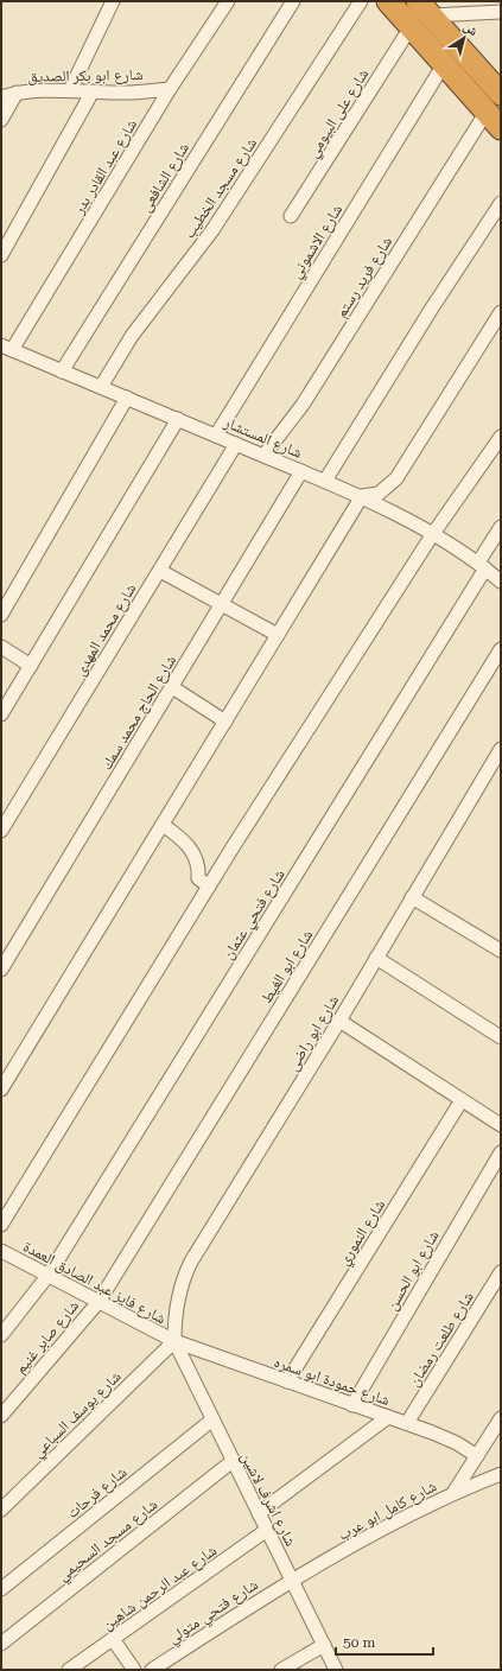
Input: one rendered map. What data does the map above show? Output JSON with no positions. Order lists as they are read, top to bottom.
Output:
{
  "streets": {
    "street": [
      "شارع ابو بكر الصديق",
      "شارع على البيومي",
      "شارع عبد القادر بدر",
      "شارع الشافعى",
      "شارع مسجد الخطيب",
      "شارع الاشموني",
      "شارع فريد رستم",
      "شارع المستشار",
      "شارع محمد المهدى",
      "شارع الحاج محمد سمك",
      "شارع فتحي عثمان",
      "شارع ابو الغيط",
      "شارع ابو راضى",
      "شارع النموري",
      "شارع ابو الحسن",
      "شارع فايز عبد الصادق العمدة",
      "شارع صابر غنيم",
      "شارع طلعت رمضان",
      "شارع حمودة ابو سمره",
      "شارع يوسف السباعي",
      "شارع فرحات",
      "شارع اشرف لاشين",
      "شارع كامل ابو عرب",
      "شارع مسجد السحيمي",
      "شارع عبد الرحمن شاهين",
      "شارع فتحي متولي"
    ]
  },
  "crossings": [
    ["شارع ابو بكر الصديق", "شارع عبد القادر بدر"],
    ["شارع عبد القادر بدر", "شارع المستشار"],
    ["شارع الشافعى", "شارع المستشار"],
    ["شارع مسجد الخطيب", "شارع المستشار"],
    ["شارع الاشموني", "شارع المستشار"],
    ["شارع فريد رستم", "شارع المستشار"],
    ["شارع المستشار", "شارع محمد المهدى"],
    ["شارع المستشار", "شارع الحاج محمد سمك"],
    ["شارع المستشار", "شارع فتحي عثمان"],
    ["شارع فتحي عثمان", "شارع فايز عبد الصادق العمدة"],
    ["شارع ابو الغيط", "شارع فايز عبد الصادق العمدة"],
    ["شارع ابو الغيط", "شارع صابر غنيم"],
    ["شارع ابو راضى", "شارع فايز عبد الصادق العمدة"],
    ["شارع ابو راضى", "شارع حمودة ابو سمره"],
    ["شارع ابو راضى", "شارع يوسف السباعي"],
    ["شارع ابو راضى", "شارع اشرف لاشين"],
    ["شارع النموري", "شارع حمودة ابو سمره"],
    ["شارع ابو الحسن", "شارع حمودة ابو سمره"],
    ["شارع فايز عبد الصادق العمدة", "شارع صابر غنيم"],
    ["شارع فايز عبد الصادق العمدة", "شارع حمودة ابو سمره"],
    ["شارع فايز عبد الصادق العمدة", "شارع يوسف السباعي"],
    ["شارع فايز عبد الصادق العمدة", "شارع اشرف لاشين"],
    ["شارع طلعت رمضان", "شارع حمودة ابو سمره"],
    ["شارع حمودة ابو سمره", "شارع يوسف السباعي"],
    ["شارع حمودة ابو سمره", "شارع اشرف لاشين"],
    ["شارع يوسف السباعي", "شارع اشرف لاشين"],
    ["شارع فرحات", "شارع اشرف لاشين"],
    ["شارع اشرف لاشين", "شارع كامل ابو عرب"],
    ["شارع اشرف لاشين", "شارع مسجد السحيمي"],
    ["شارع اشرف لاشين", "شارع عبد الرحمن شاهين"],
    ["شارع اشرف لاشين", "شارع فتحي متولي"],
    ["شارع كامل ابو عرب", "شارع فتحي متولي"]
  ],
  "scale_bar": "50 m",
  "north": "top right"
}
